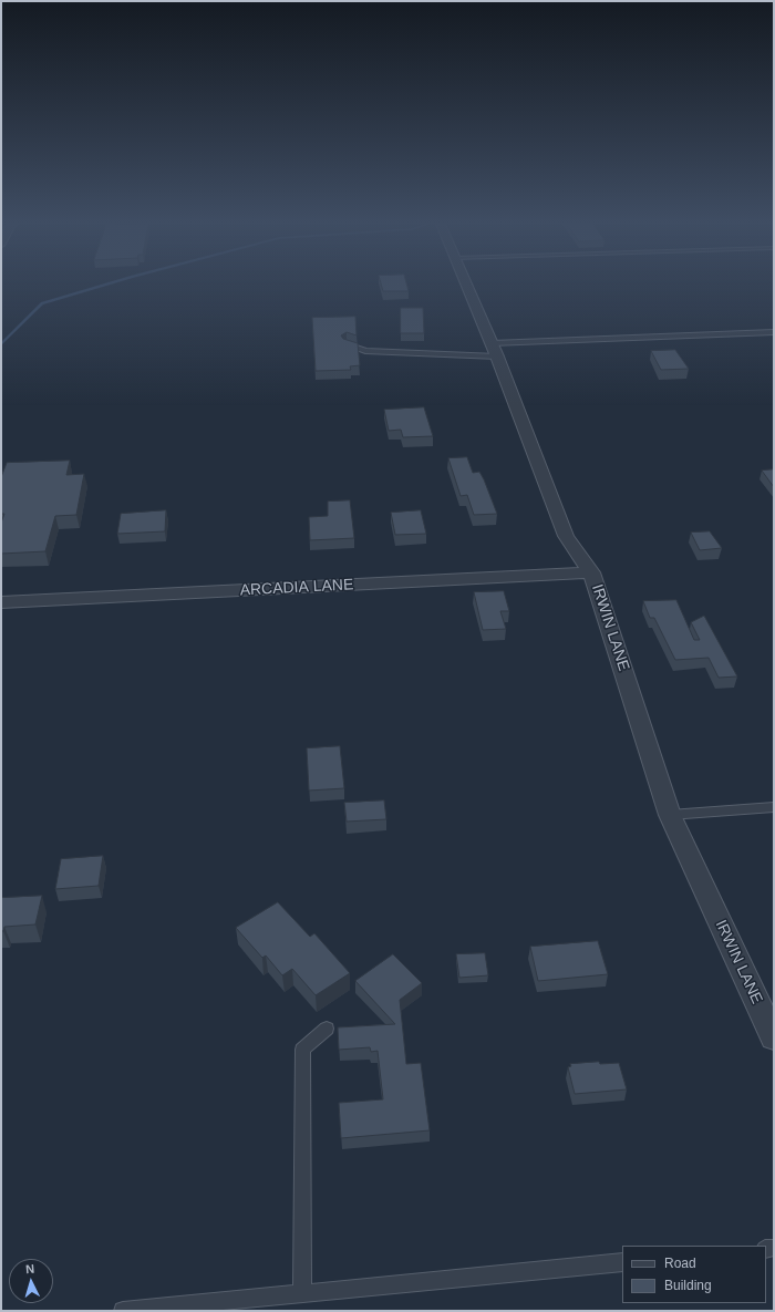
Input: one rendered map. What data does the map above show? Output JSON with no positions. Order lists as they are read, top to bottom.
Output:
{
  "streets": {
    "street": ["ARCADIA LANE", "IRWIN LANE"]
  },
  "crossings": [
    ["ARCADIA LANE", "IRWIN LANE"]
  ],
  "legend": ["Road", "Building"],
  "north": "top"
}
